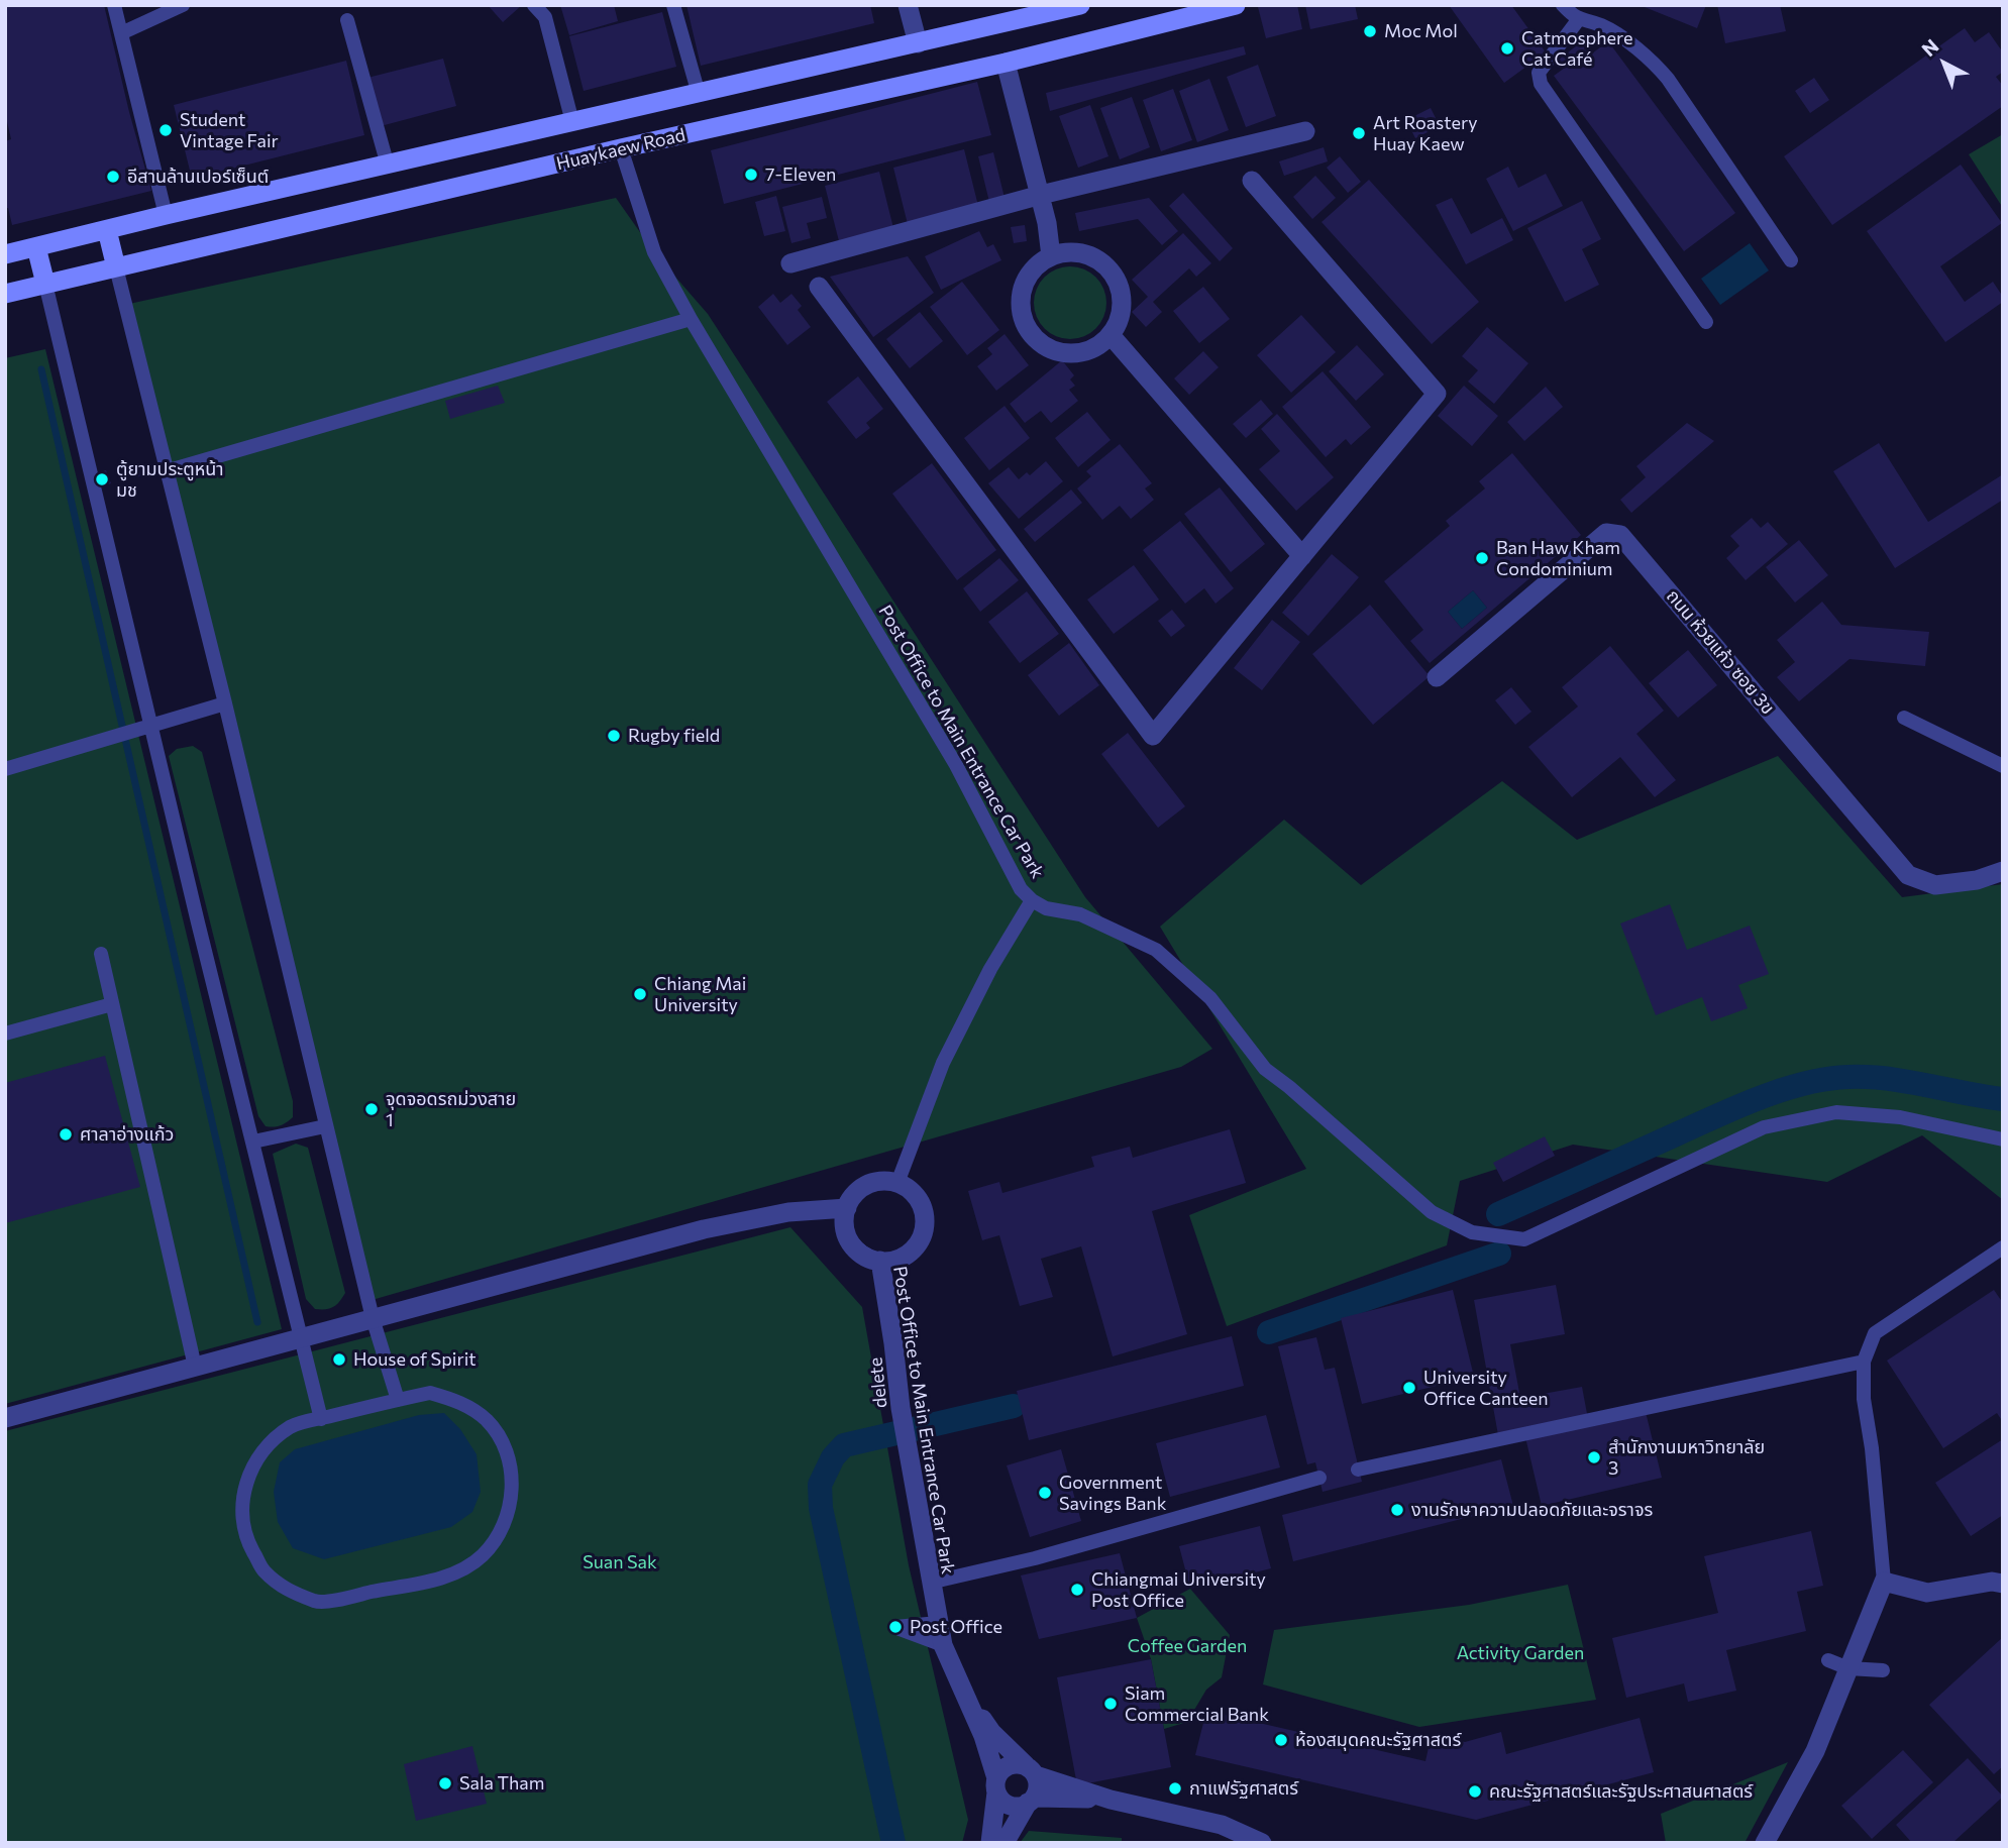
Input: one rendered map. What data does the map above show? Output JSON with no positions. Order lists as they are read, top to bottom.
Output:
{
  "streets": {
    "main road": ["Huaykaew Road"],
    "street": ["ถนน ห้วยแก้ว ซอย 3ข"],
    "lane": ["Post Office to Main Entrance Car Park"]
  },
  "parks": ["Suan Sak", "Coffee Garden", "Activity Garden"],
  "places": [
    "Moc Mol",
    "Catmosphere Cat Café",
    "Student Vintage Fair",
    "Art Roastery Huay Kaew",
    "7-Eleven",
    "อีสานล้านเปอร์เซ็นต์",
    "ตู้ยามประตูหน้า มช",
    "Ban Haw Kham Condominium",
    "Rugby field",
    "Chiang Mai University",
    "จุดจอดรถม่วงสาย 1",
    "ศาลาอ่างแก้ว",
    "House of Spirit",
    "University Office Canteen",
    "สำนักงานมหาวิทยาลัย 3",
    "Government Savings Bank",
    "งานรักษาความปลอดภัยและจราจร",
    "Chiangmai University Post Office",
    "Post Office",
    "Siam Commercial Bank",
    "ห้องสมุดคณะรัฐศาสตร์",
    "Sala Tham",
    "กาแฟรัฐศาสตร์",
    "คณะรัฐศาสตร์และรัฐประศาสนศาสตร์"
  ],
  "north": "top left"
}
